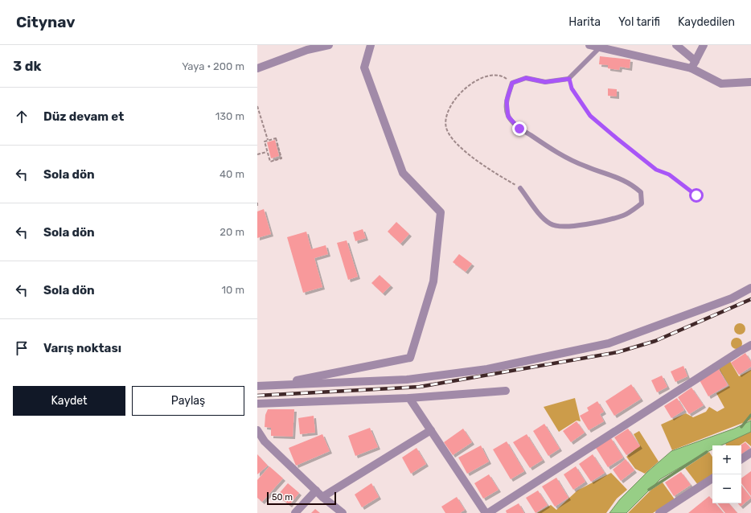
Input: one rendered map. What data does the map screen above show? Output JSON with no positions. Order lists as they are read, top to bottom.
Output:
{
  "scale_bar": "50 m",
  "page": {
    "header": "Citynav",
    "nav": ["Harita", "Yol tarifi", "Kaydedilen"],
    "heading": ["3 dk", "Yaya · 200 m"],
    "list": [
      ["Düz devam et", "130 m"],
      ["Sola dön", "40 m"],
      ["Sola dön", "20 m"],
      ["Sola dön", "10 m"],
      "Varış noktası"
    ],
    "buttons": ["Kaydet", "Paylaş"],
    "map_buttons": ["+", "−"],
    "scale": "50 m"
  }
}
